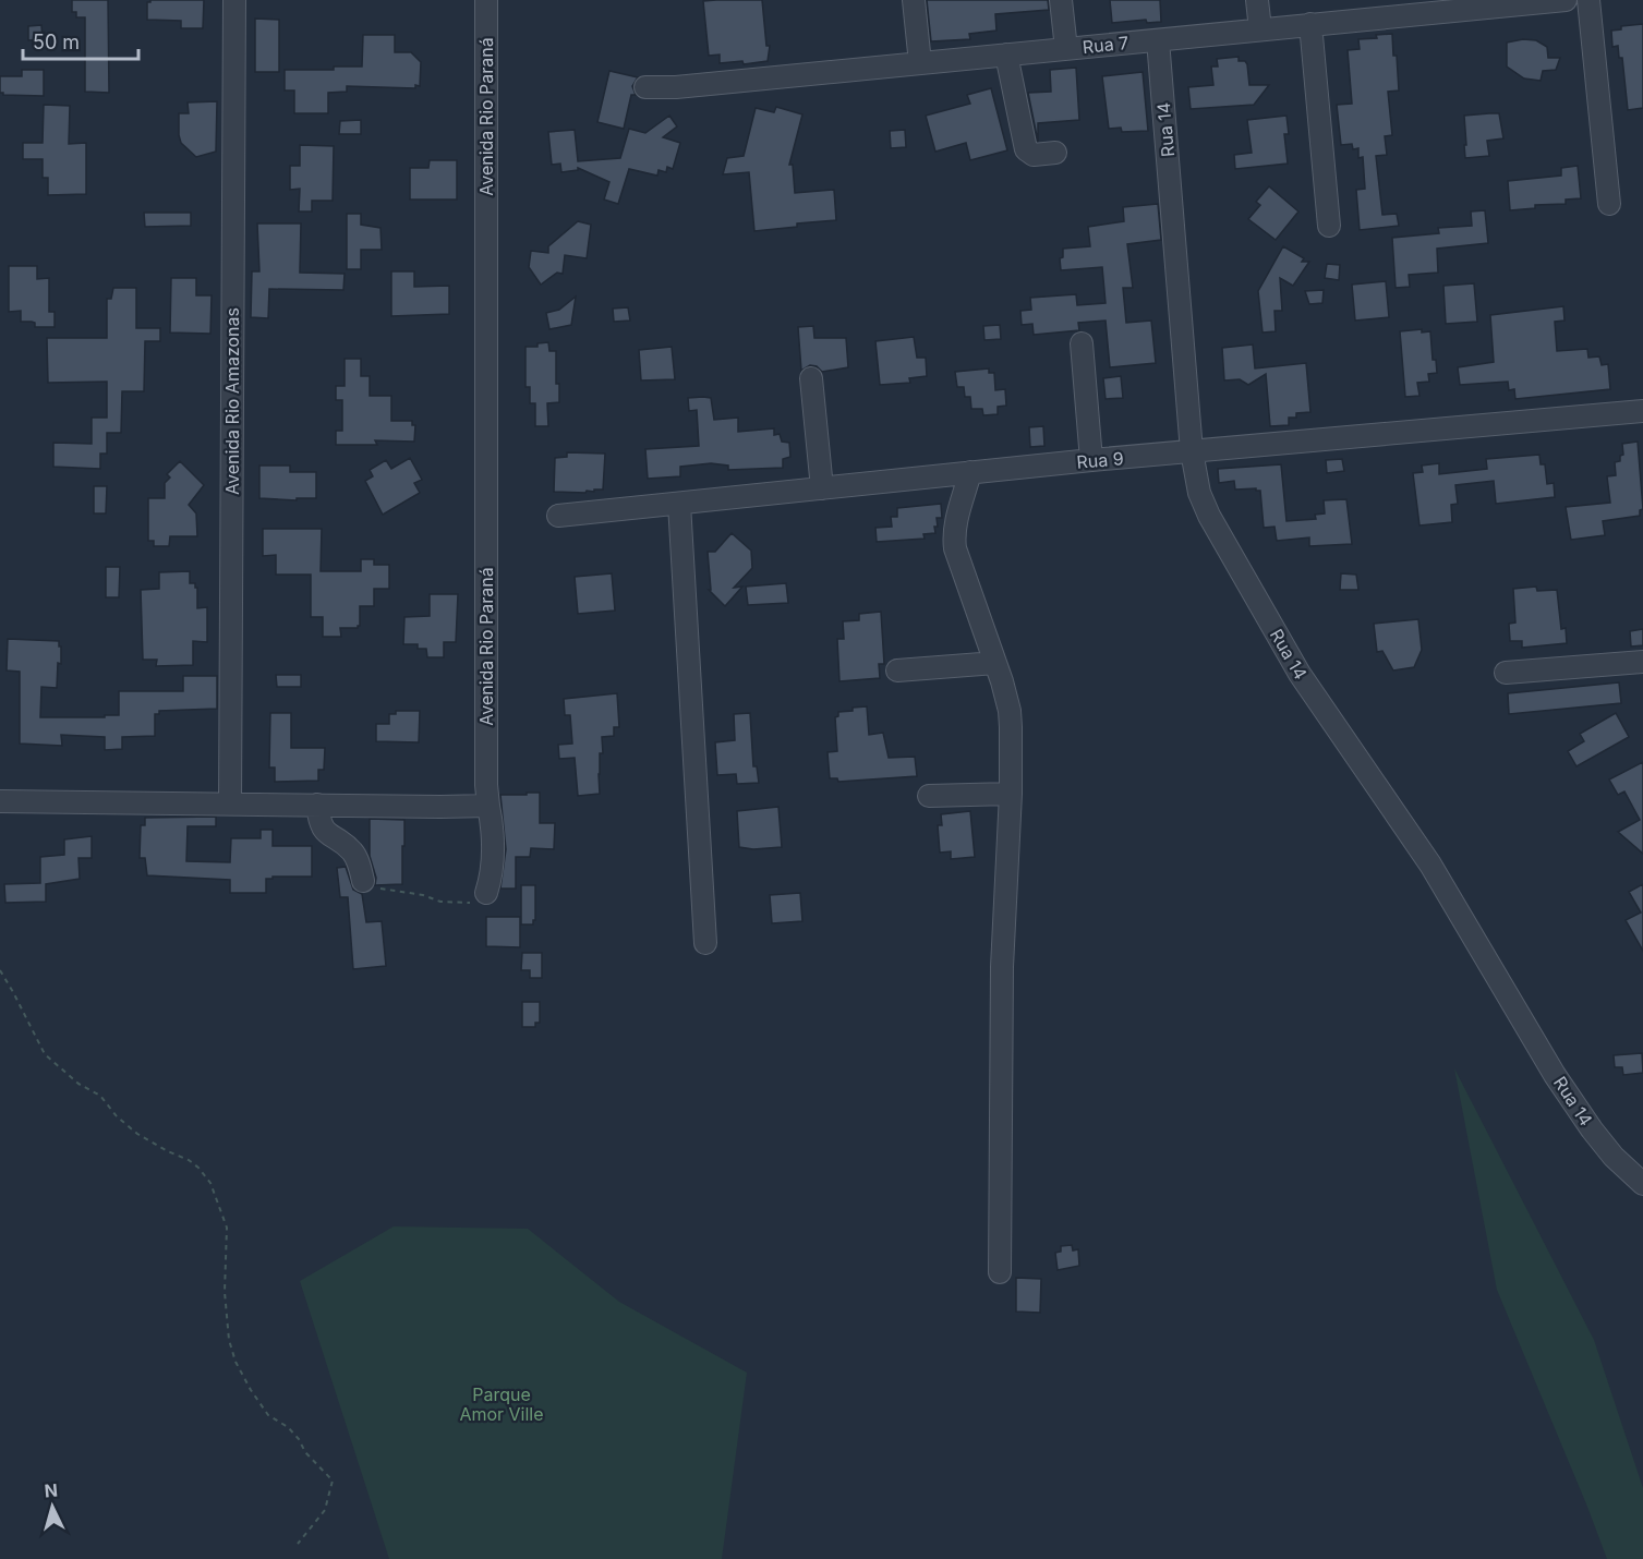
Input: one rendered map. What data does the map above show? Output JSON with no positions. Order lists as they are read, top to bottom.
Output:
{
  "streets": {
    "street": [
      "Rua 7",
      "Avenida Rio Paraná",
      "Rua 14",
      "Avenida Rio Amazonas",
      "Rua 9"
    ]
  },
  "crossings": [
    ["Rua 7", "Rua 14"],
    ["Rua 14", "Rua 9"]
  ],
  "parks": ["Parque Amor Ville"],
  "scale_bar": "50 m",
  "north": "top"
}
